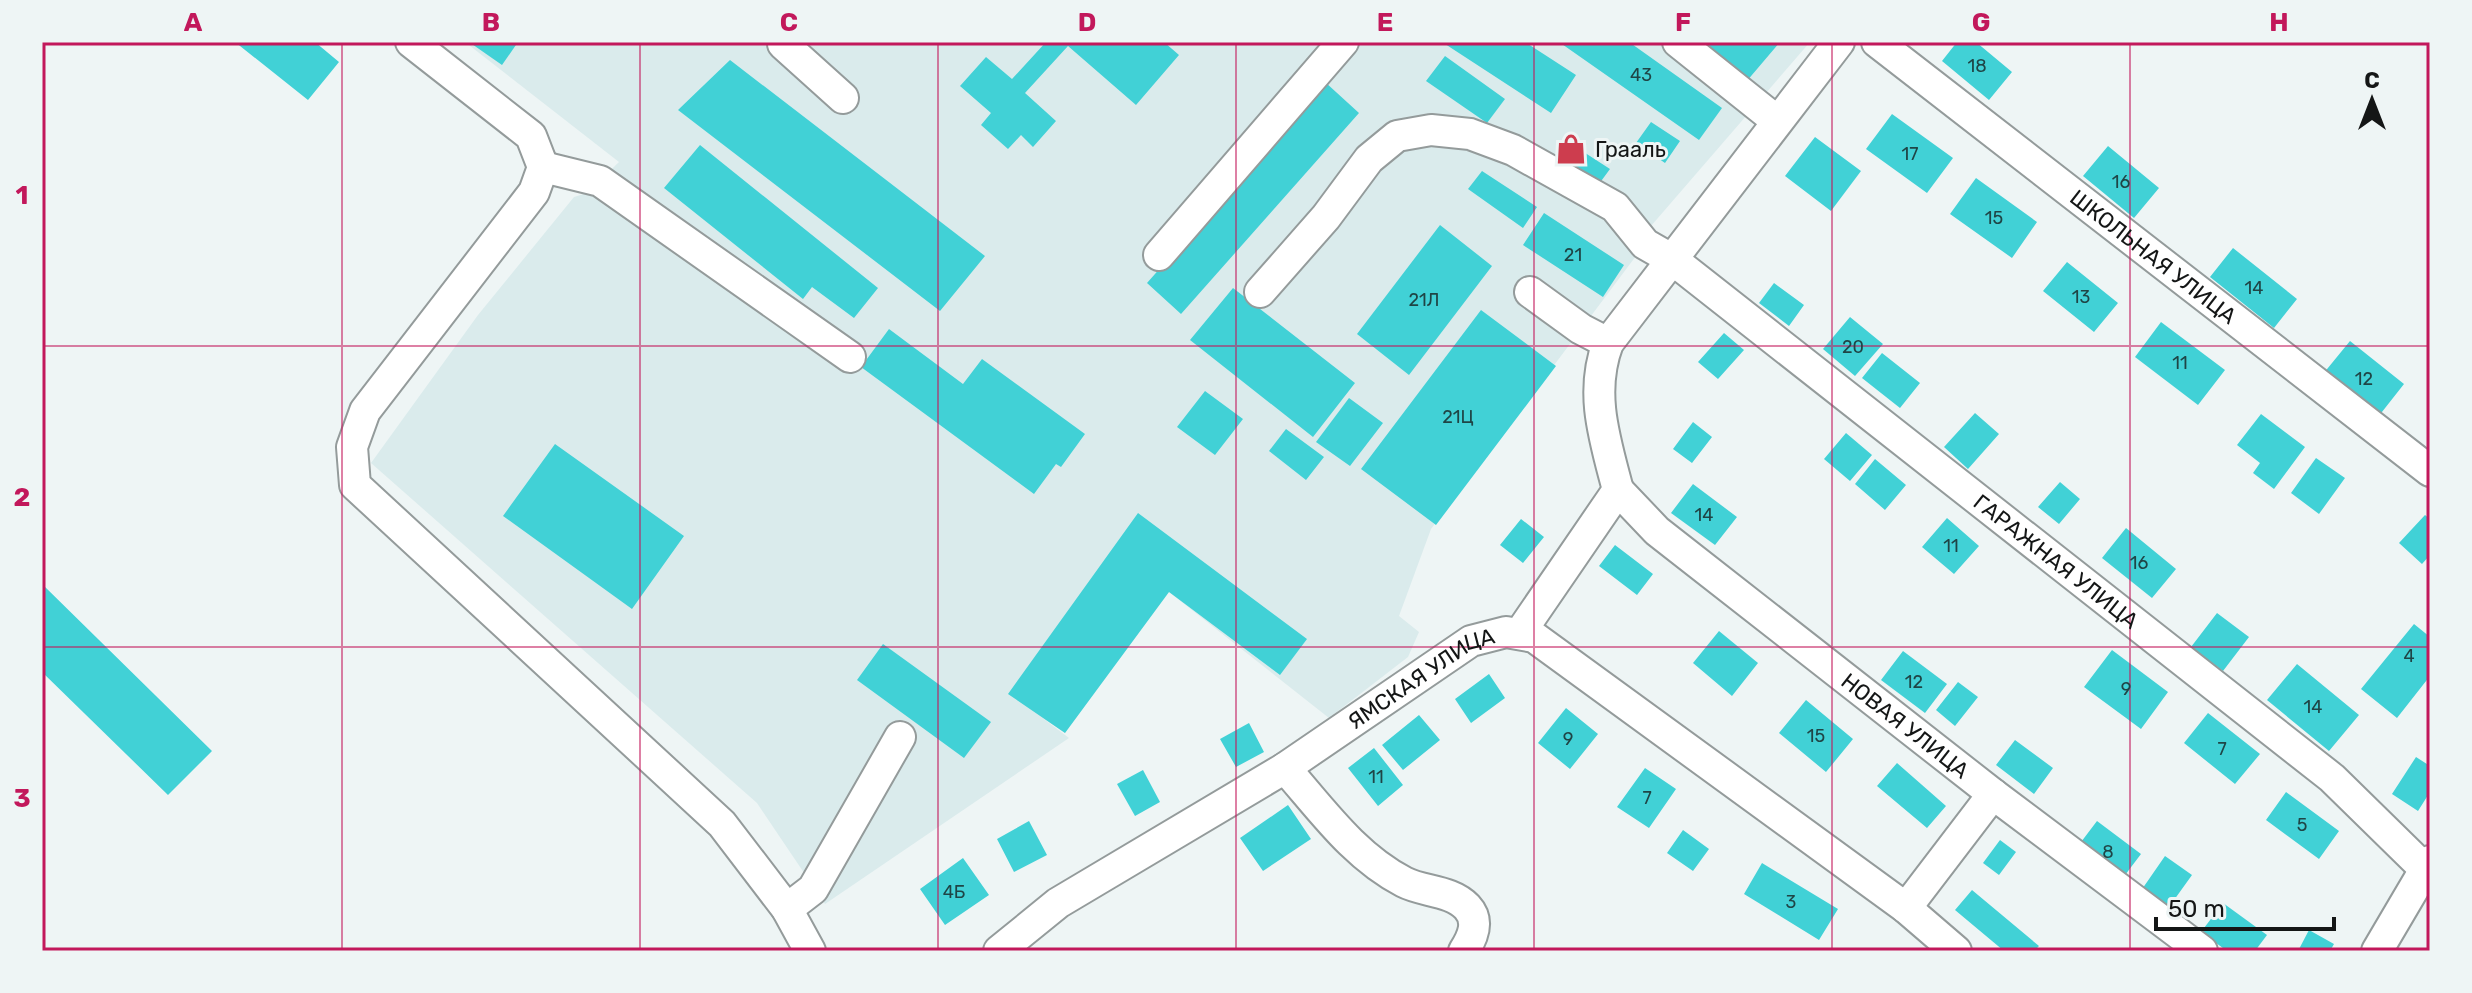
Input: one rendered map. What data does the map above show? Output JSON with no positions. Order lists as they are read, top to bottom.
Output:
{
  "streets": {
    "street": [
      "ШКОЛЬНАЯ УЛИЦА",
      "ГАРАЖНАЯ УЛИЦА",
      "ЯМСКАЯ УЛИЦА",
      "НОВАЯ УЛИЦА"
    ]
  },
  "places": {
    "shop": ["Грааль"]
  },
  "house_numbers": [
    "18",
    "43",
    "17",
    "16",
    "15",
    "21",
    "14",
    "13",
    "21Л",
    "20",
    "11",
    "12",
    "21Ц",
    "14",
    "11",
    "16",
    "4",
    "12",
    "9",
    "14",
    "15",
    "9",
    "7",
    "11",
    "7",
    "5",
    "8",
    "4Б",
    "3"
  ],
  "scale_bar": "50 m",
  "north": "top",
  "grid": {
    "columns": [
      "A",
      "B",
      "C",
      "D",
      "E",
      "F",
      "G",
      "H"
    ],
    "rows": ["1", "2", "3"]
  }
}
